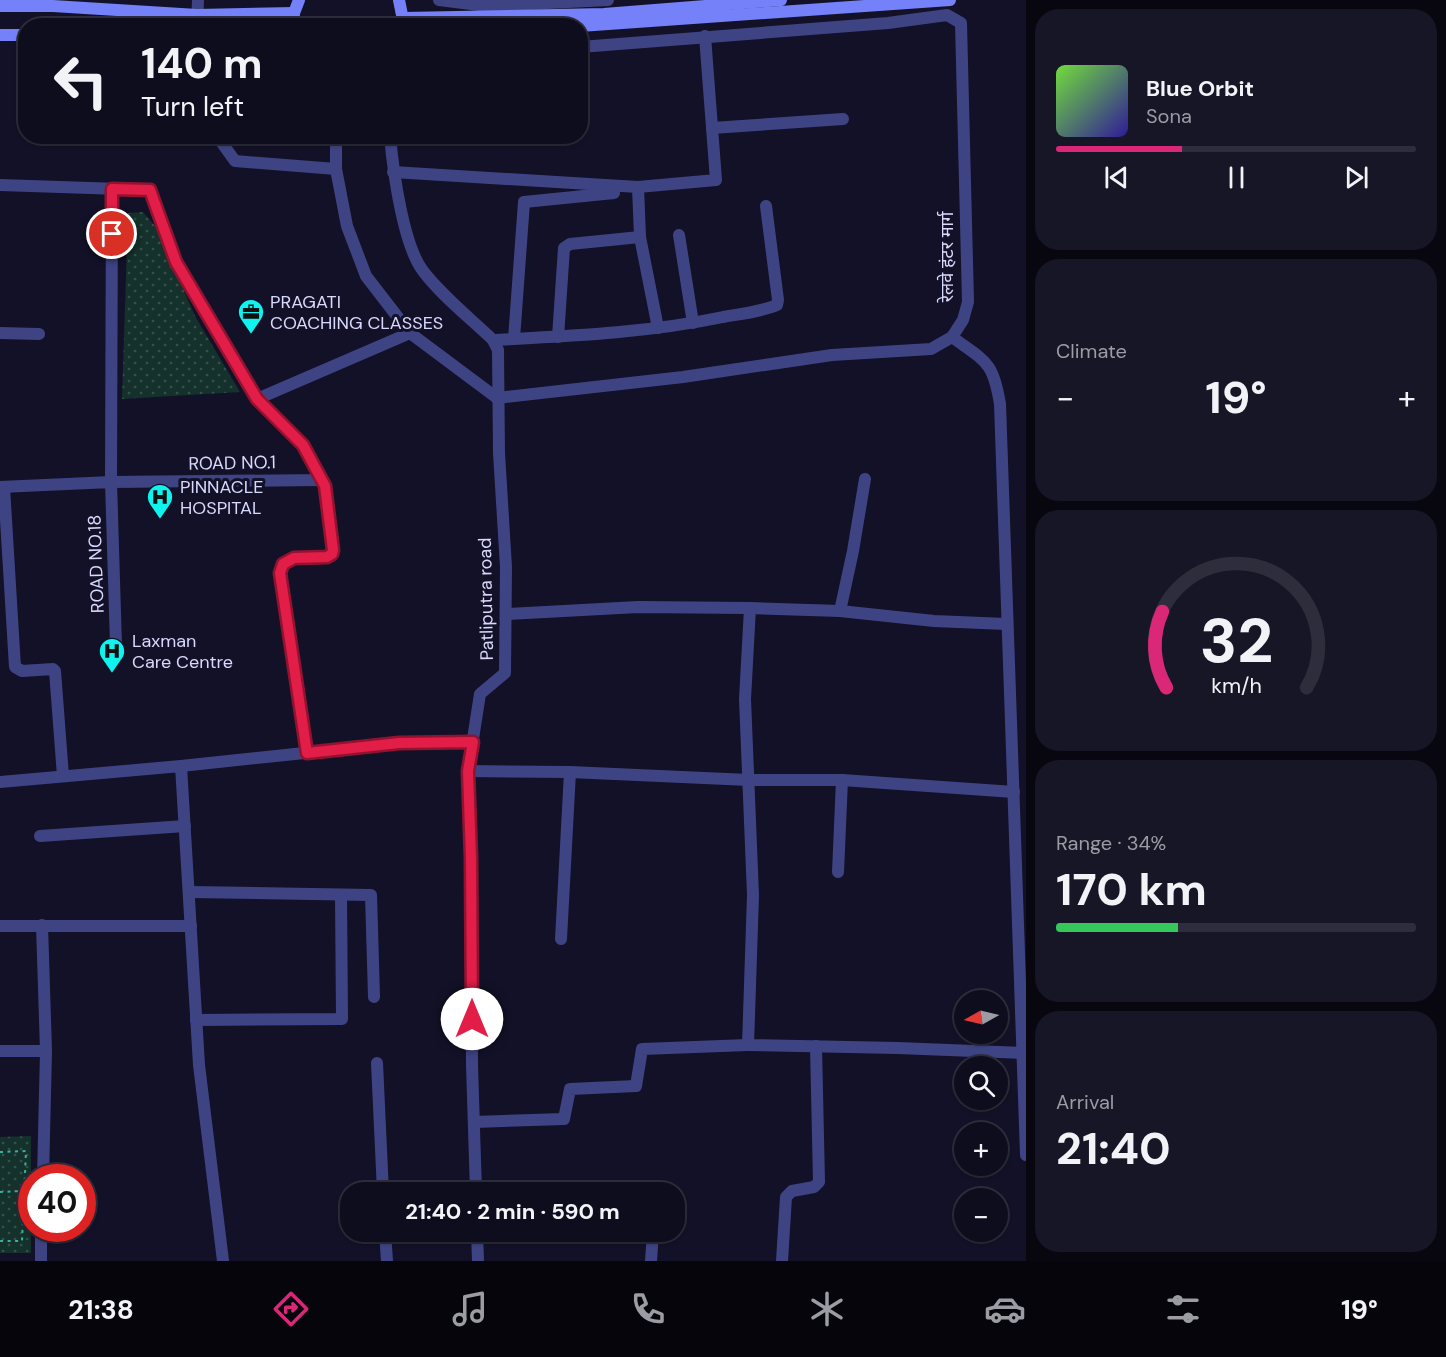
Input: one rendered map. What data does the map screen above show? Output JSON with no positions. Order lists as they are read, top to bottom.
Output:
{
  "streets": {
    "street": [
      "रेलवे हंटर मार्ग",
      "ROAD NO.1",
      "ROAD NO.18",
      "Patliputra road"
    ]
  },
  "crossings": [
    ["ROAD NO.1", "ROAD NO.18"]
  ],
  "places": {
    "office": ["PRAGATI COACHING CLASSES"],
    "hospital": ["PINNACLE HOSPITAL", "Laxman Care Centre"]
  },
  "north": "left",
  "page": {
    "turn": ["140 m", "Turn left"],
    "song": ["Blue Orbit", "Sona"],
    "tile": [
      "Climate",
      ["Range · 34%", "170 km"],
      ["Arrival", "21:40"]
    ],
    "heat": ["−", "19°", "+"],
    "map_buttons": ["+", "−"],
    "limit": "40",
    "trip": "21:40 · 2 min · 590 m",
    "tabs": ["21:38", "19°"],
    "gauge": ["32", "km/h"]
  }
}
